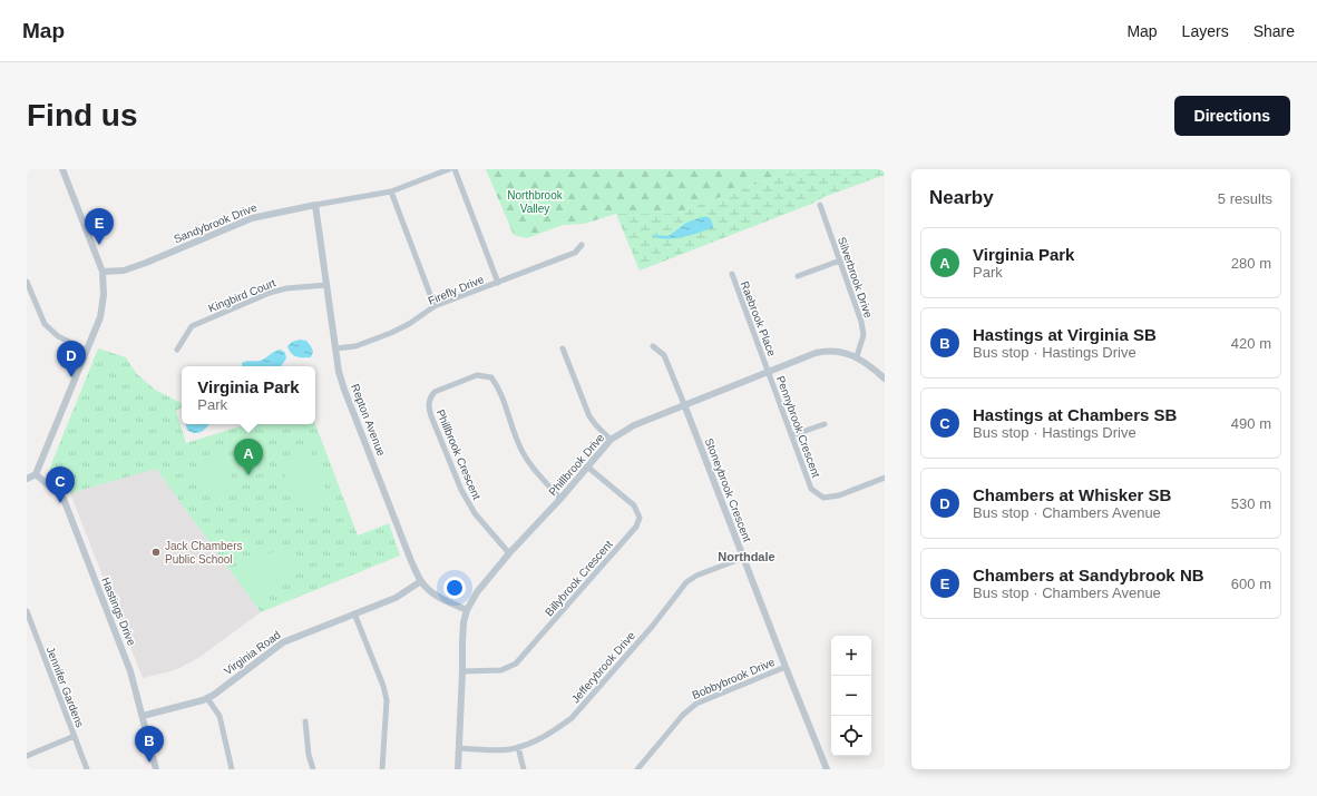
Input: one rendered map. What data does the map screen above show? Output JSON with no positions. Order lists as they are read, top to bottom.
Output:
{
  "streets": {
    "street": [
      "Sandybrook Drive",
      "Silverbrook Drive",
      "Firefly Drive",
      "Kingbird Court",
      "Raebrook Place",
      "Repton Avenue",
      "Pennybrook Crescent",
      "Phillbrook Crescent",
      "Phillbrook Drive",
      "Stoneybrook Crescent",
      "Billybrook Crescent",
      "Hastings Drive",
      "Virginia Road",
      "Jefferybrook Drive",
      "Bobbybrook Drive",
      "Jennifer Gardens"
    ]
  },
  "crossings": [
    ["Sandybrook Drive", "Repton Avenue"],
    ["Silverbrook Drive", "Phillbrook Drive"],
    ["Firefly Drive", "Repton Avenue"],
    ["Kingbird Court", "Repton Avenue"],
    ["Raebrook Place", "Pennybrook Crescent"],
    ["Raebrook Place", "Phillbrook Drive"],
    ["Repton Avenue", "Phillbrook Drive"],
    ["Repton Avenue", "Virginia Road"],
    ["Pennybrook Crescent", "Phillbrook Drive"],
    ["Phillbrook Crescent", "Phillbrook Drive"],
    ["Phillbrook Drive", "Stoneybrook Crescent"],
    ["Phillbrook Drive", "Billybrook Crescent"],
    ["Phillbrook Drive", "Jefferybrook Drive"],
    ["Stoneybrook Crescent", "Jefferybrook Drive"],
    ["Stoneybrook Crescent", "Bobbybrook Drive"],
    ["Hastings Drive", "Virginia Road"]
  ],
  "districts": ["Northdale"],
  "parks": ["Northbrook Valley"],
  "places": ["Jack Chambers Public School"],
  "page": {
    "header": "Map",
    "nav": ["Map", "Layers", "Share"],
    "buttons": "Directions",
    "title": "Find us",
    "heading": ["Nearby", "5 results"],
    "pins": [
      "E",
      "D",
      "A",
      "C",
      "B"
    ],
    "list": [
      {
        "mark": "A",
        "name": "Virginia Park",
        "note": "Park",
        "value": "280 m"
      },
      {
        "mark": "B",
        "name": "Hastings at Virginia SB",
        "note": "Bus stop · Hastings Drive",
        "value": "420 m"
      },
      {
        "mark": "C",
        "name": "Hastings at Chambers SB",
        "note": "Bus stop · Hastings Drive",
        "value": "490 m"
      },
      {
        "mark": "D",
        "name": "Chambers at Whisker SB",
        "note": "Bus stop · Chambers Avenue",
        "value": "530 m"
      },
      {
        "mark": "E",
        "name": "Chambers at Sandybrook NB",
        "note": "Bus stop · Chambers Avenue",
        "value": "600 m"
      }
    ],
    "popup": ["Virginia Park", "Park"],
    "map_buttons": ["+", "−"]
  }
}
